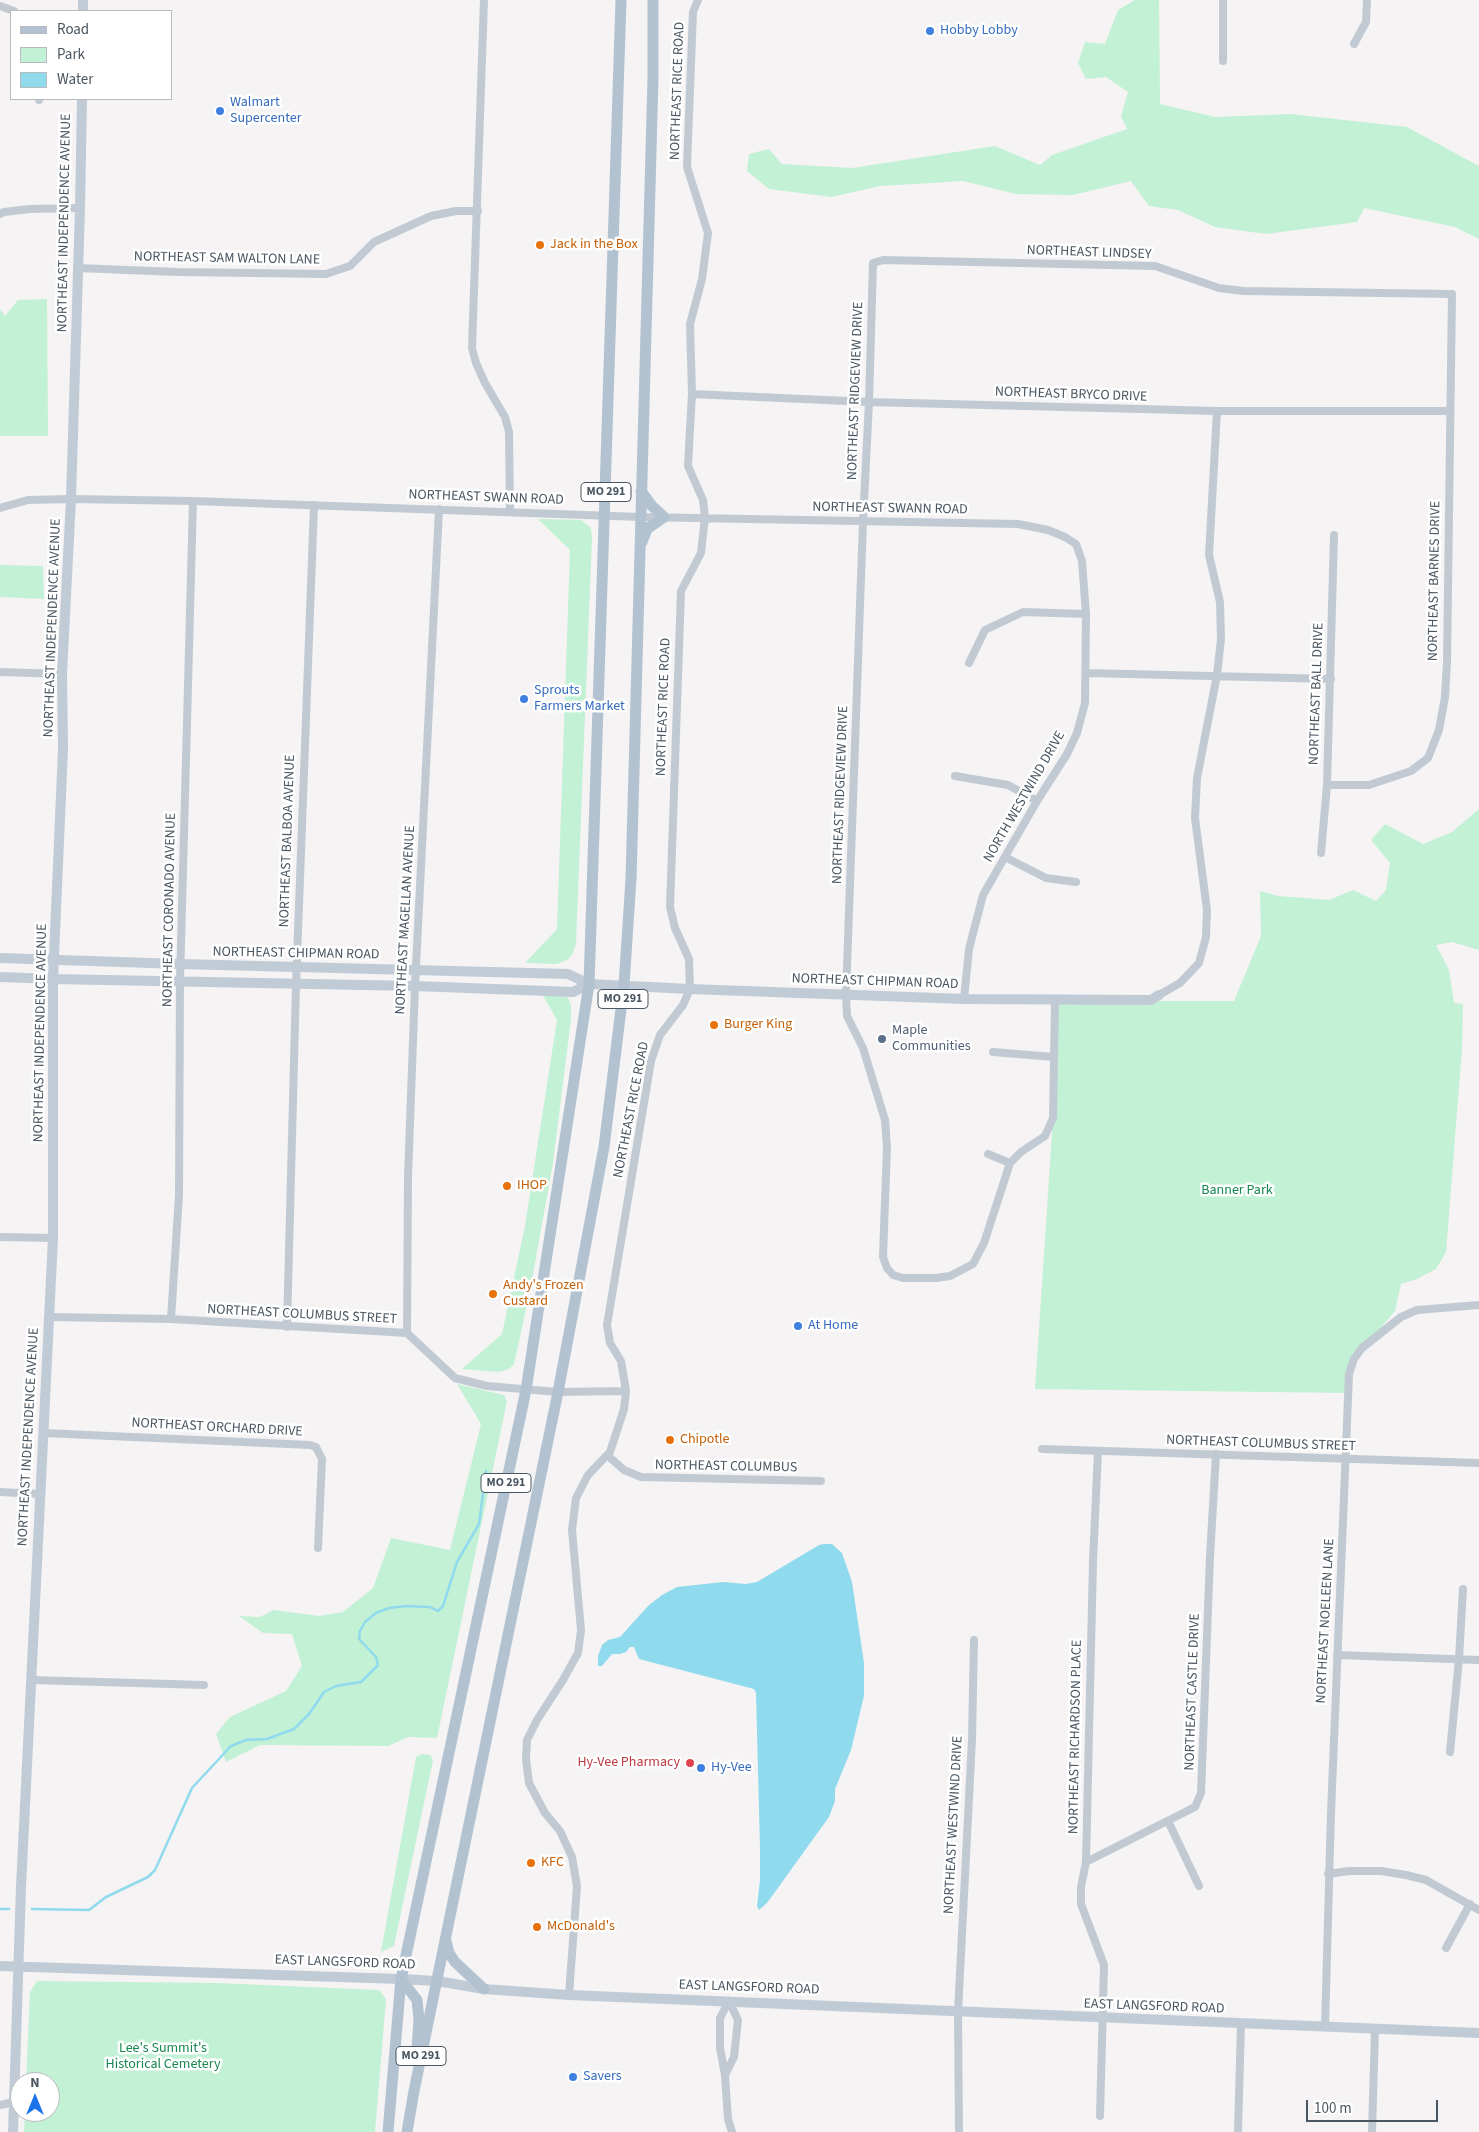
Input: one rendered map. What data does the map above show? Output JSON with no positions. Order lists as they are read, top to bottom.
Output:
{
  "streets": {
    "main road": ["MO 291"],
    "street": [
      "NORTHEAST RICE ROAD",
      "NORTHEAST INDEPENDENCE AVENUE",
      "NORTHEAST LINDSEY",
      "NORTHEAST SAM WALTON LANE",
      "NORTHEAST RIDGEVIEW DRIVE",
      "NORTHEAST BRYCO DRIVE",
      "NORTHEAST SWANN ROAD",
      "NORTHEAST BARNES DRIVE",
      "NORTHEAST BALL DRIVE",
      "NORTH WESTWIND DRIVE",
      "NORTHEAST BALBOA AVENUE",
      "NORTHEAST CORONADO AVENUE",
      "NORTHEAST MAGELLAN AVENUE",
      "NORTHEAST CHIPMAN ROAD",
      "NORTHEAST COLUMBUS STREET",
      "NORTHEAST ORCHARD DRIVE",
      "NORTHEAST COLUMBUS",
      "NORTHEAST NOELEEN LANE",
      "NORTHEAST CASTLE DRIVE",
      "NORTHEAST RICHARDSON PLACE",
      "NORTHEAST WESTWIND DRIVE",
      "EAST LANGSFORD ROAD"
    ]
  },
  "crossings": [
    ["NORTHEAST RICE ROAD", "NORTHEAST BRYCO DRIVE"],
    ["NORTHEAST RICE ROAD", "NORTHEAST SWANN ROAD"],
    ["NORTHEAST RICE ROAD", "NORTHEAST CHIPMAN ROAD"],
    ["NORTHEAST RICE ROAD", "NORTHEAST COLUMBUS STREET"],
    ["NORTHEAST RICE ROAD", "NORTHEAST COLUMBUS"],
    ["NORTHEAST RICE ROAD", "EAST LANGSFORD ROAD"],
    ["NORTHEAST INDEPENDENCE AVENUE", "NORTHEAST SAM WALTON LANE"],
    ["NORTHEAST INDEPENDENCE AVENUE", "NORTHEAST SWANN ROAD"],
    ["NORTHEAST INDEPENDENCE AVENUE", "NORTHEAST CHIPMAN ROAD"],
    ["NORTHEAST INDEPENDENCE AVENUE", "NORTHEAST COLUMBUS STREET"],
    ["NORTHEAST INDEPENDENCE AVENUE", "NORTHEAST ORCHARD DRIVE"],
    ["NORTHEAST INDEPENDENCE AVENUE", "EAST LANGSFORD ROAD"],
    ["NORTHEAST LINDSEY", "NORTHEAST RIDGEVIEW DRIVE"],
    ["NORTHEAST LINDSEY", "NORTHEAST BARNES DRIVE"],
    ["NORTHEAST RIDGEVIEW DRIVE", "NORTHEAST BRYCO DRIVE"],
    ["NORTHEAST RIDGEVIEW DRIVE", "NORTHEAST SWANN ROAD"],
    ["NORTHEAST RIDGEVIEW DRIVE", "NORTHEAST CHIPMAN ROAD"],
    ["NORTHEAST BRYCO DRIVE", "NORTHEAST BARNES DRIVE"],
    ["MO 291", "NORTHEAST SWANN ROAD"],
    ["MO 291", "NORTHEAST CHIPMAN ROAD"],
    ["MO 291", "NORTHEAST COLUMBUS STREET"],
    ["MO 291", "EAST LANGSFORD ROAD"],
    ["NORTHEAST SWANN ROAD", "NORTH WESTWIND DRIVE"],
    ["NORTHEAST SWANN ROAD", "NORTHEAST BALBOA AVENUE"],
    ["NORTHEAST SWANN ROAD", "NORTHEAST CORONADO AVENUE"],
    ["NORTHEAST SWANN ROAD", "NORTHEAST MAGELLAN AVENUE"],
    ["NORTHEAST BARNES DRIVE", "NORTHEAST BALL DRIVE"],
    ["NORTH WESTWIND DRIVE", "NORTHEAST CHIPMAN ROAD"],
    ["NORTHEAST BALBOA AVENUE", "NORTHEAST CHIPMAN ROAD"],
    ["NORTHEAST BALBOA AVENUE", "NORTHEAST COLUMBUS STREET"],
    ["NORTHEAST CORONADO AVENUE", "NORTHEAST CHIPMAN ROAD"],
    ["NORTHEAST CORONADO AVENUE", "NORTHEAST COLUMBUS STREET"],
    ["NORTHEAST MAGELLAN AVENUE", "NORTHEAST CHIPMAN ROAD"],
    ["NORTHEAST MAGELLAN AVENUE", "NORTHEAST COLUMBUS STREET"],
    ["NORTHEAST COLUMBUS STREET", "NORTHEAST NOELEEN LANE"],
    ["NORTHEAST COLUMBUS STREET", "NORTHEAST CASTLE DRIVE"],
    ["NORTHEAST COLUMBUS STREET", "NORTHEAST RICHARDSON PLACE"],
    ["NORTHEAST NOELEEN LANE", "EAST LANGSFORD ROAD"],
    ["NORTHEAST CASTLE DRIVE", "NORTHEAST RICHARDSON PLACE"],
    ["NORTHEAST RICHARDSON PLACE", "EAST LANGSFORD ROAD"],
    ["NORTHEAST WESTWIND DRIVE", "EAST LANGSFORD ROAD"]
  ],
  "parks": ["Banner Park", "Lee's Summit's Historical Cemetery"],
  "places": [
    "Hobby Lobby",
    "Walmart Supercenter",
    "Jack in the Box",
    "Sprouts Farmers Market",
    "Burger King",
    "Maple Communities",
    "IHOP",
    "Andy's Frozen Custard",
    "At Home",
    "Chipotle",
    "Hy-Vee Pharmacy",
    "Hy-Vee",
    "KFC",
    "McDonald's",
    "Savers"
  ],
  "legend": ["Road", "Park", "Water"],
  "scale_bar": "100 m",
  "north": "top"
}
